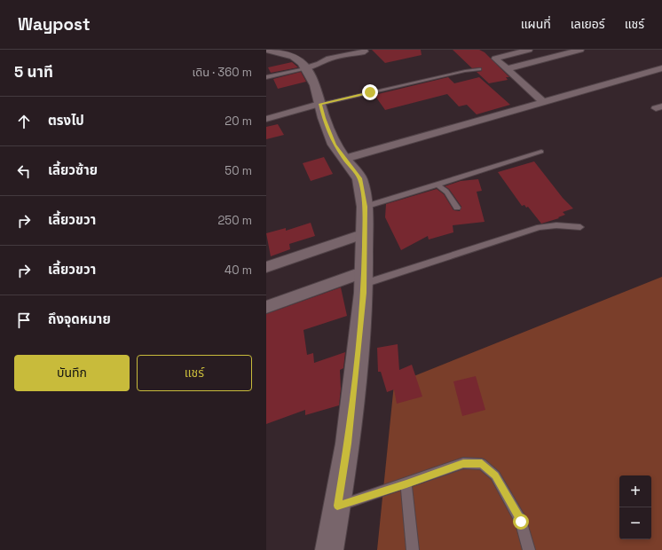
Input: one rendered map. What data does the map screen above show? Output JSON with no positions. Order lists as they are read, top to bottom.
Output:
{
  "page": {
    "header": "Waypost",
    "nav": ["แผนที่", "เลเยอร์", "แชร์"],
    "heading": ["5 นาที", "เดิน · 360 m"],
    "list": [
      ["ตรงไป", "20 m"],
      ["เลี้ยวซ้าย", "50 m"],
      ["เลี้ยวขวา", "250 m"],
      ["เลี้ยวขวา", "40 m"],
      "ถึงจุดหมาย"
    ],
    "buttons": ["บันทึก", "แชร์"],
    "map_buttons": ["+", "−"]
  }
}
